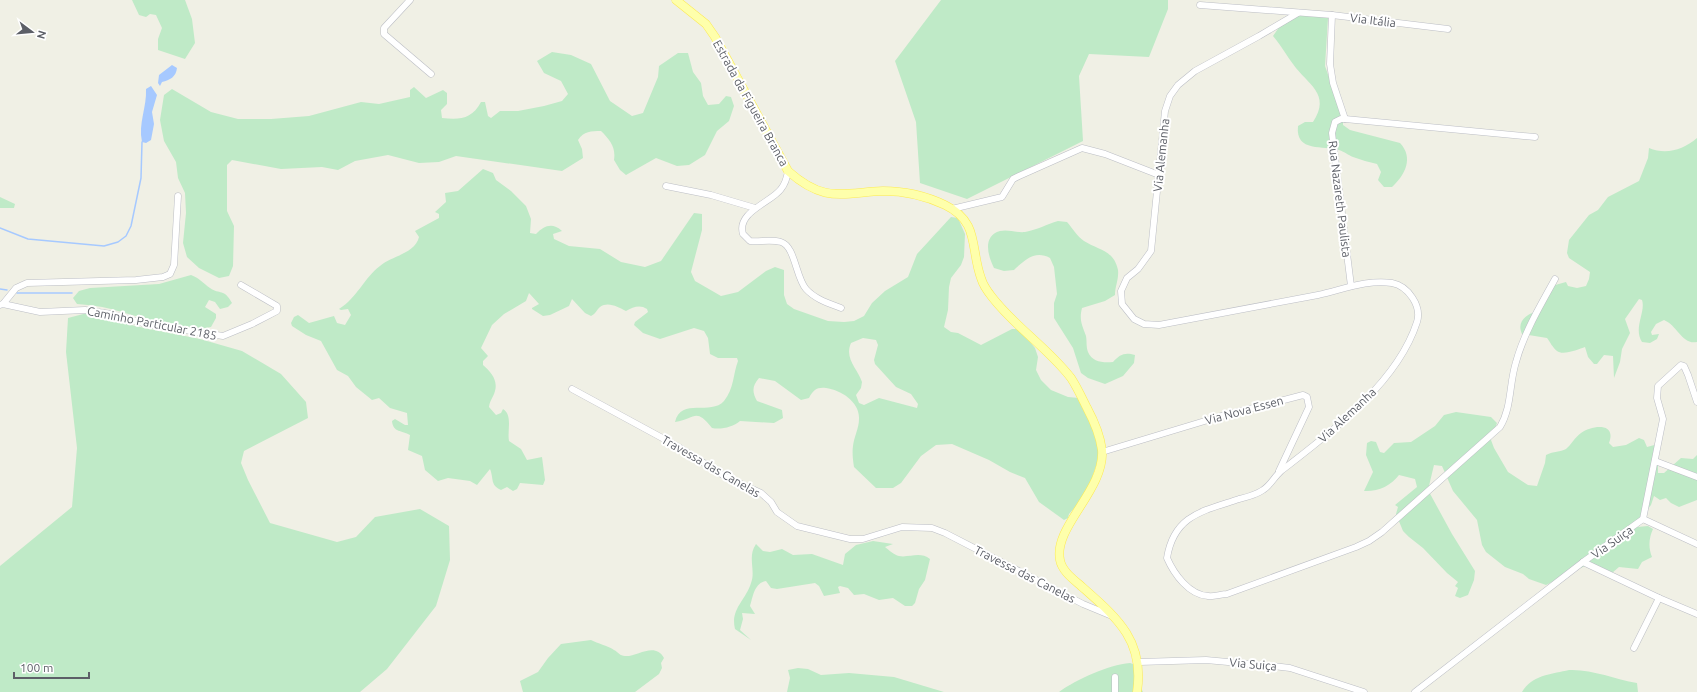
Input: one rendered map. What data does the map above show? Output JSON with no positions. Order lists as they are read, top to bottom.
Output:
{
  "streets": {
    "main road": ["Estrada da Figueira Branca"],
    "street": [
      "Via Itália",
      "Via Alemanha",
      "Rua Nazareth Paulista",
      "Caminho Particular 2185",
      "Via Nova Essen",
      "Travessa das Canelas",
      "Via Suiça"
    ]
  },
  "crossings": [
    ["Via Itália", "Via Alemanha"],
    ["Estrada da Figueira Branca", "Via Nova Essen"],
    ["Estrada da Figueira Branca", "Travessa das Canelas"],
    ["Estrada da Figueira Branca", "Via Suiça"],
    ["Via Alemanha", "Rua Nazareth Paulista"],
    ["Via Alemanha", "Via Nova Essen"]
  ],
  "scale_bar": "100 m",
  "north": "right"
}
